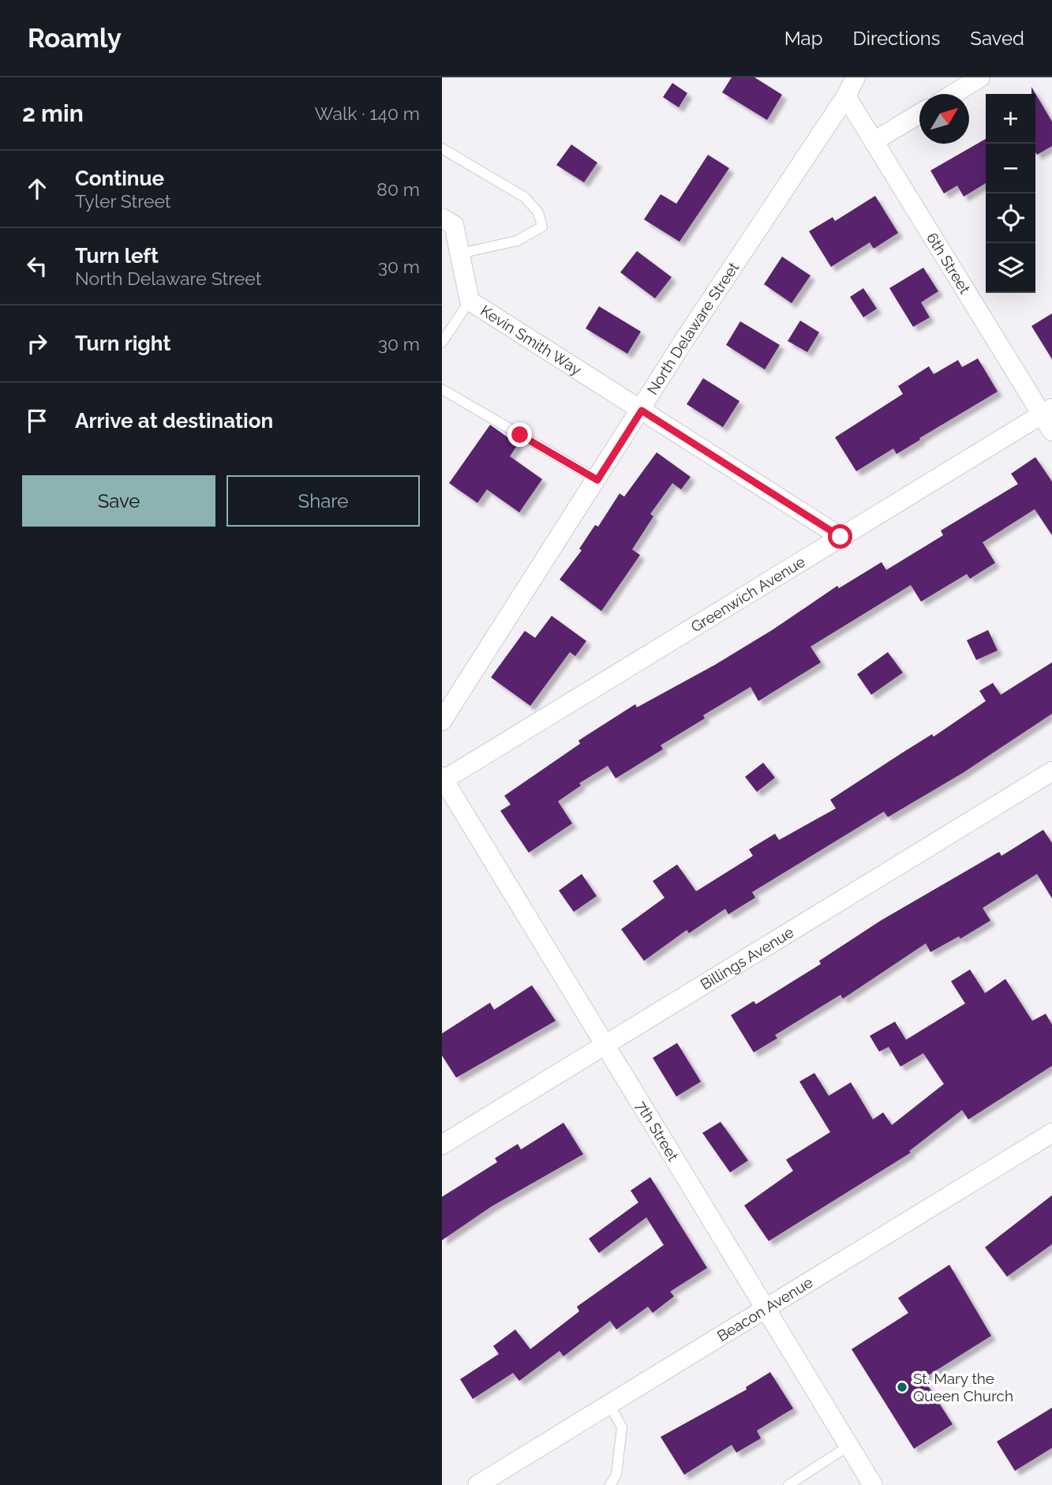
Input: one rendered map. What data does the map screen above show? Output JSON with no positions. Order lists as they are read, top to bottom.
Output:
{
  "streets": {
    "street": [
      "6th Street",
      "North Delaware Street",
      "Kevin Smith Way",
      "Greenwich Avenue",
      "Billings Avenue",
      "7th Street",
      "Beacon Avenue"
    ]
  },
  "crossings": [
    ["6th Street", "North Delaware Street"],
    ["6th Street", "Greenwich Avenue"],
    ["North Delaware Street", "Kevin Smith Way"],
    ["Kevin Smith Way", "Greenwich Avenue"],
    ["Greenwich Avenue", "7th Street"],
    ["Billings Avenue", "7th Street"],
    ["7th Street", "Beacon Avenue"]
  ],
  "places": ["St. Mary the Queen Church"],
  "north": "top right",
  "page": {
    "header": "Roamly",
    "nav": ["Map", "Directions", "Saved"],
    "heading": ["2 min", "Walk · 140 m"],
    "map_buttons": ["+", "−"],
    "list": [
      ["Continue", "Tyler Street", "80 m"],
      ["Turn left", "North Delaware Street", "30 m"],
      ["Turn right", "30 m"],
      "Arrive at destination"
    ],
    "buttons": ["Save", "Share"]
  }
}
